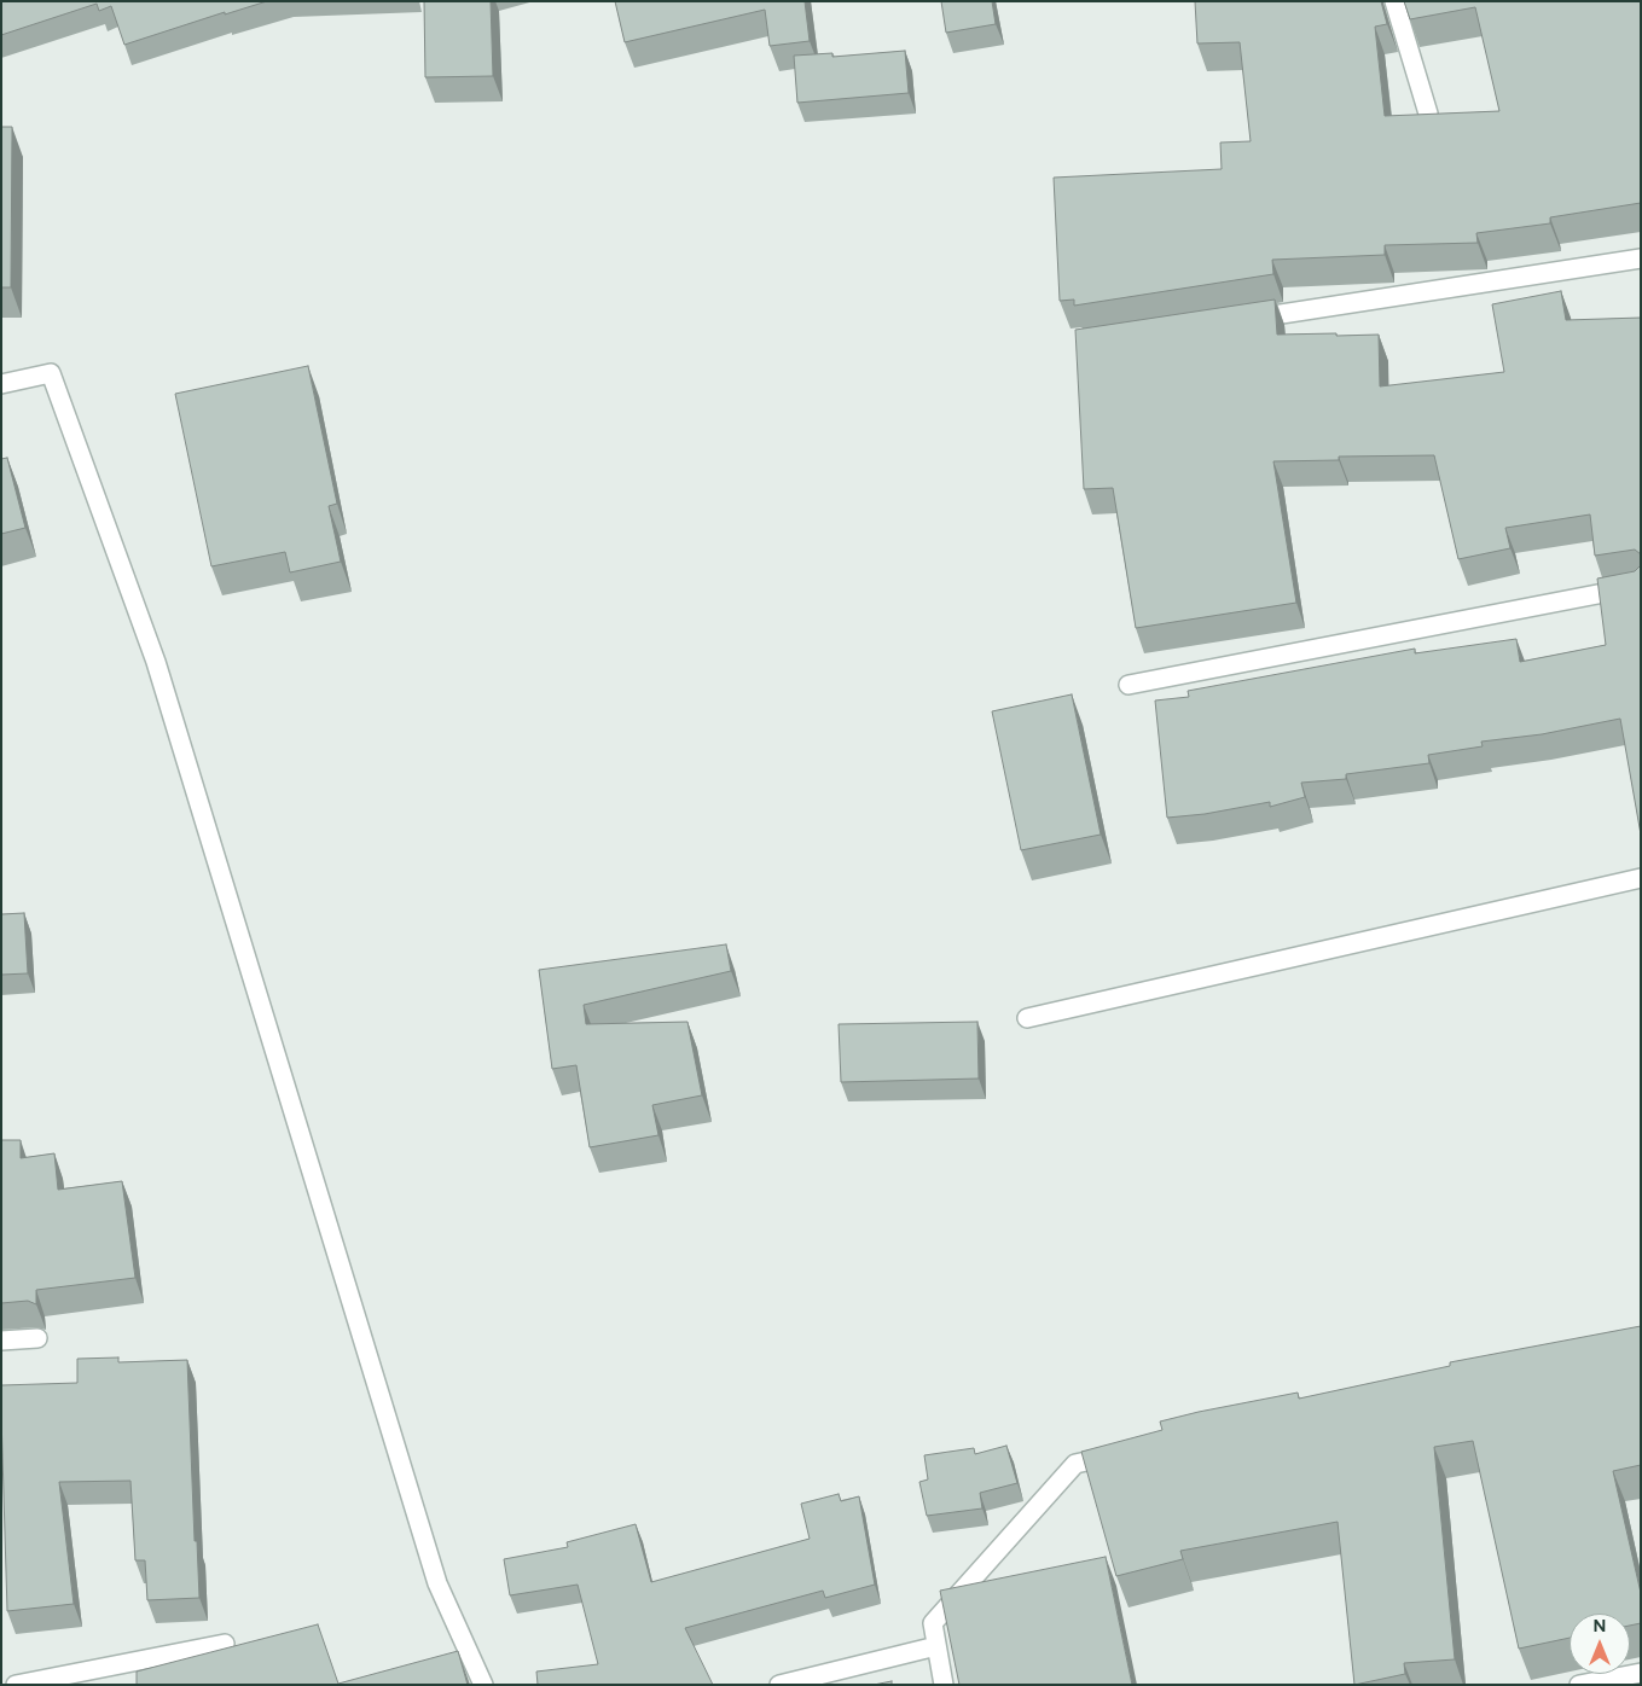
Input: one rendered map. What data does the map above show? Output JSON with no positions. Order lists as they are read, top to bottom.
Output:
{
  "north": "top"
}
